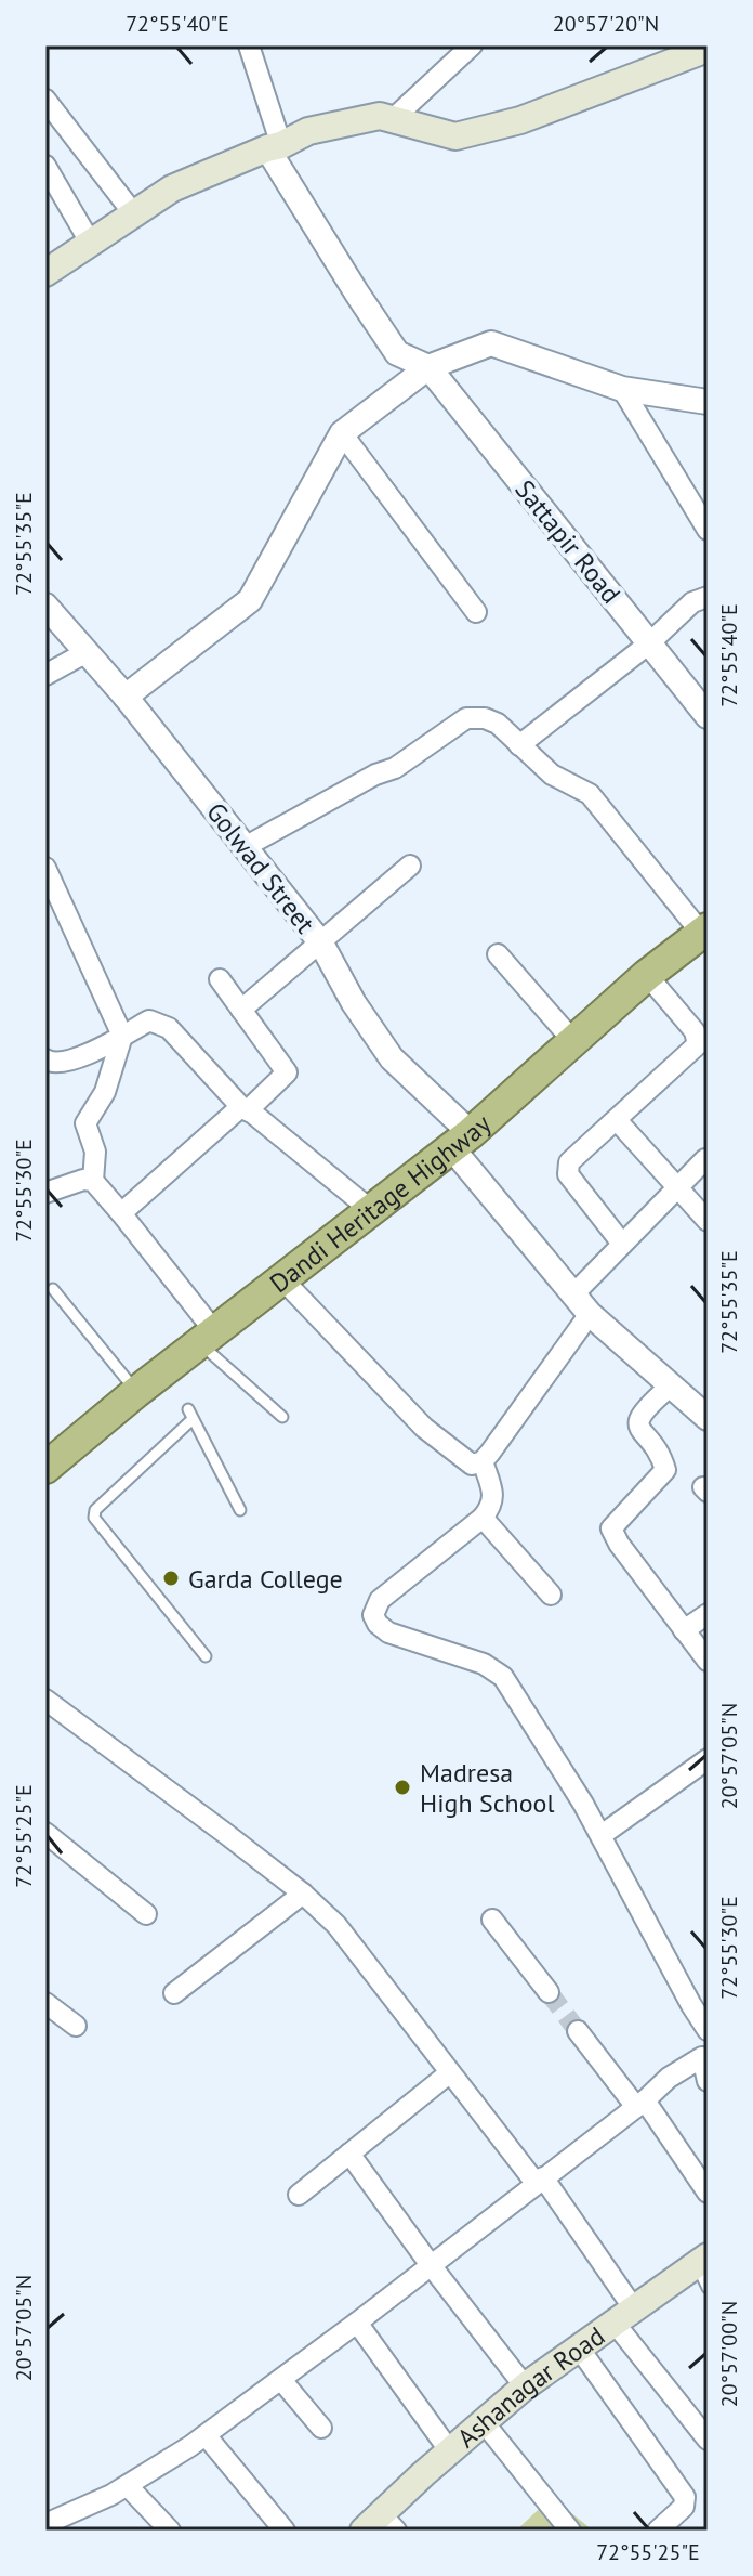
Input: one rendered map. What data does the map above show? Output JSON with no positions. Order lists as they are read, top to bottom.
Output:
{
  "streets": {
    "highway": ["Dandi Heritage Highway"],
    "main road": ["Ashanagar Road"],
    "street": ["Sattapir Road", "Golwad Street"]
  },
  "crossings": [
    ["Golwad Street", "Dandi Heritage Highway"]
  ],
  "places": ["Garda College", "Madresa High School"],
  "coordinates": [
    "72°55'40\"E",
    "20°57'20\"N",
    "72°55'35\"E",
    "72°55'30\"E",
    "20°57'05\"N",
    "72°55'25\"E",
    "20°57'00\"N"
  ]
}
